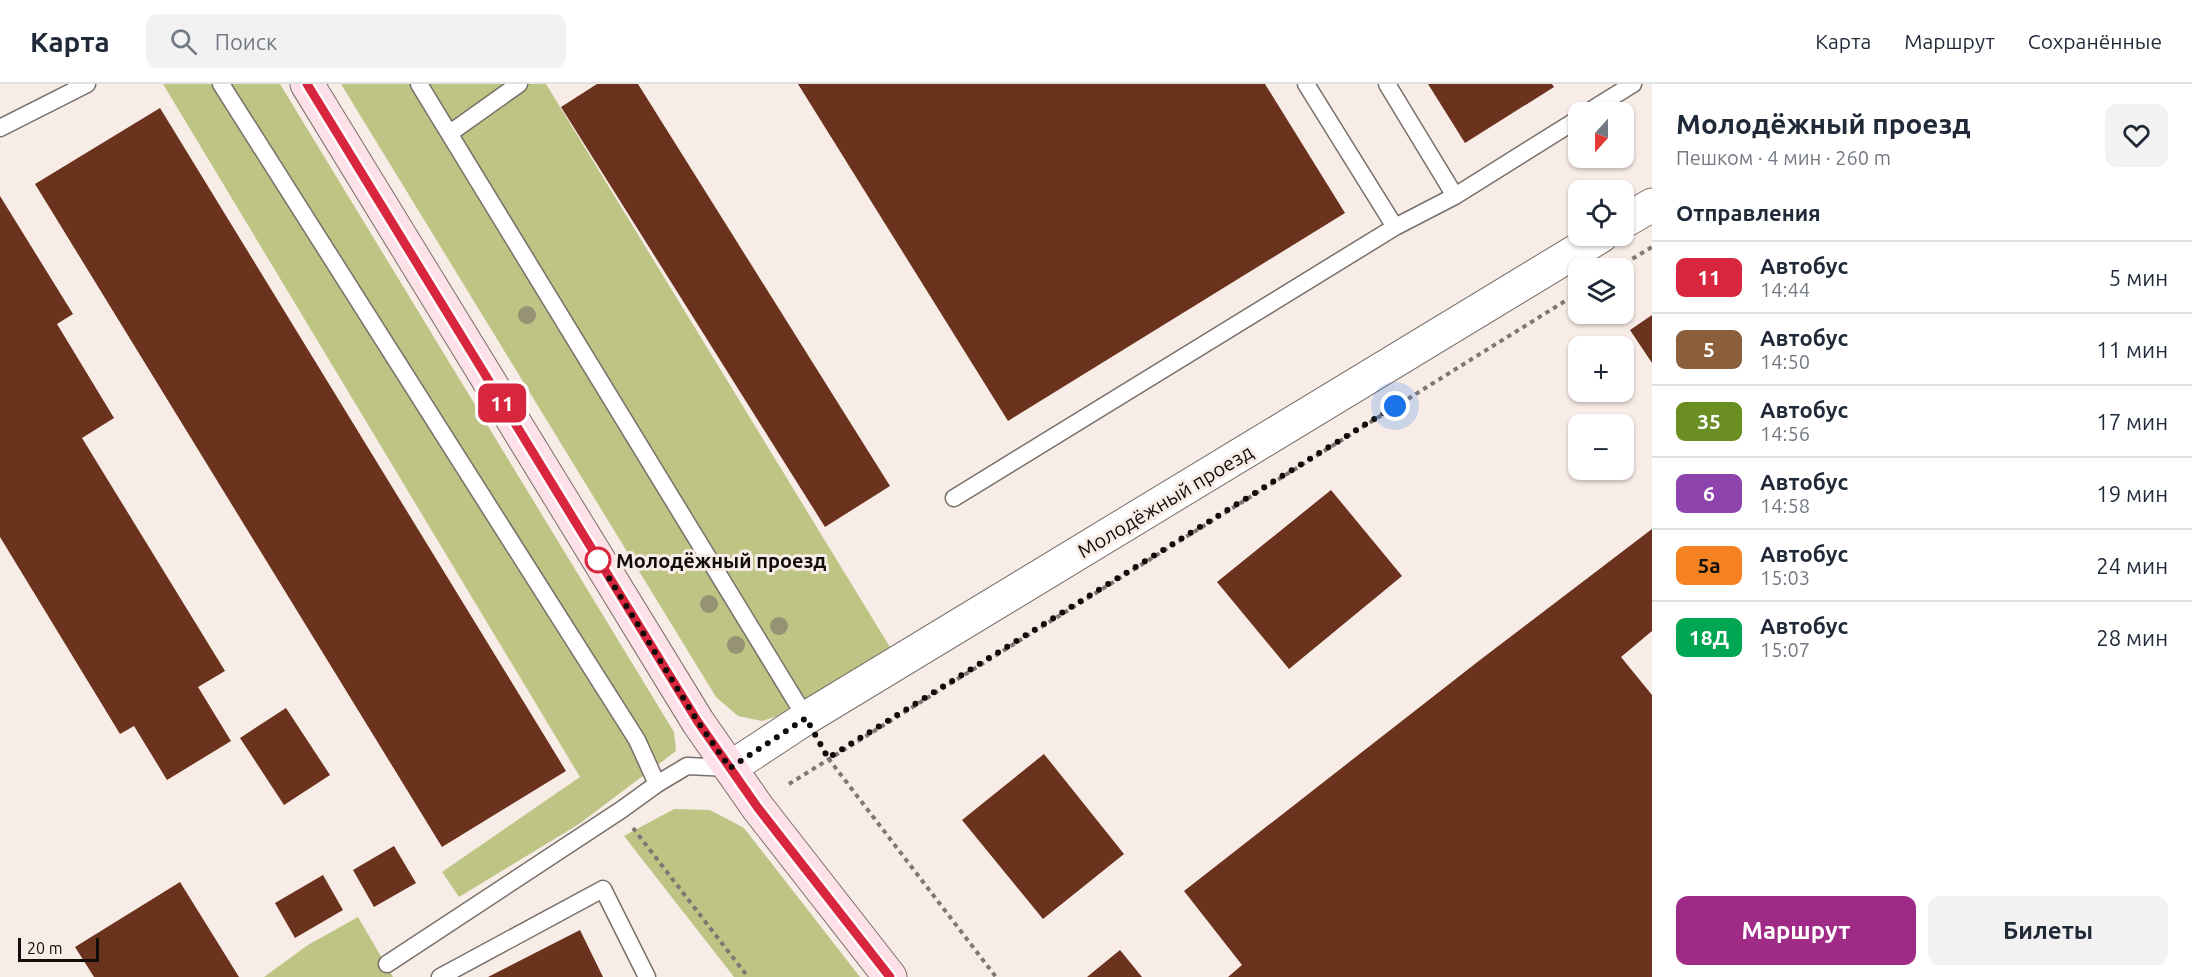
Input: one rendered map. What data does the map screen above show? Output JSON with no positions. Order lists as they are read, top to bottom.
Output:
{
  "streets": {
    "street": ["Молодёжный проезд"]
  },
  "places": ["Молодёжный проезд"],
  "lines": ["bus line 11"],
  "scale_bar": "20 m",
  "north": "bottom",
  "page": {
    "header": "Карта",
    "search": "Поиск",
    "nav": ["Карта", "Маршрут", "Сохранённые"],
    "on_map": "11",
    "heading": [
      ["Молодёжный проезд", "Пешком · 4 мин · 260 m"],
      "Отправления"
    ],
    "map_buttons": ["+", "−"],
    "list": [
      {
        "mark": "11",
        "name": "Автобус",
        "note": "14:44",
        "value": "5 мин"
      },
      {
        "mark": "5",
        "name": "Автобус",
        "note": "14:50",
        "value": "11 мин"
      },
      {
        "mark": "35",
        "name": "Автобус",
        "note": "14:56",
        "value": "17 мин"
      },
      {
        "mark": "6",
        "name": "Автобус",
        "note": "14:58",
        "value": "19 мин"
      },
      {
        "mark": "5а",
        "name": "Автобус",
        "note": "15:03",
        "value": "24 мин"
      },
      {
        "mark": "18Д",
        "name": "Автобус",
        "note": "15:07",
        "value": "28 мин"
      }
    ],
    "buttons": ["Маршрут", "Билеты"],
    "scale": "20 m"
  }
}
